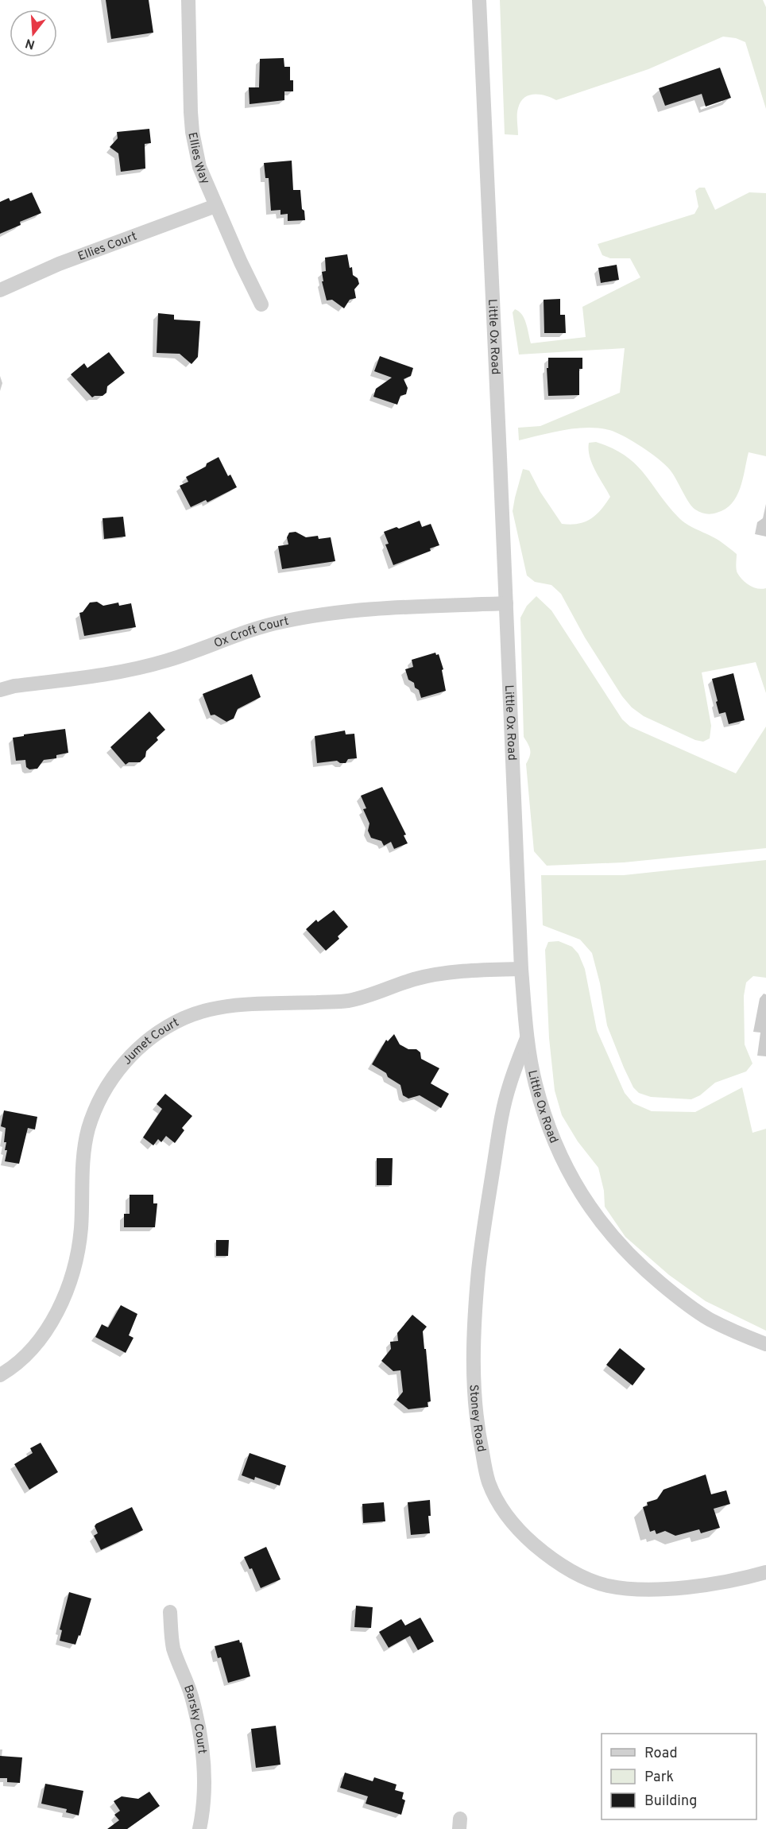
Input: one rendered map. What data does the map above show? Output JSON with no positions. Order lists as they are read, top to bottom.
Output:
{
  "streets": {
    "street": [
      "Ellies Way",
      "Ellies Court",
      "Little Ox Road",
      "Ox Croft Court",
      "Jumet Court",
      "Stoney Road",
      "Barsky Court"
    ]
  },
  "crossings": [
    ["Ellies Way", "Ellies Court"],
    ["Little Ox Road", "Ox Croft Court"],
    ["Little Ox Road", "Jumet Court"],
    ["Little Ox Road", "Stoney Road"]
  ],
  "legend": ["Road", "Park", "Building"],
  "north": "bottom"
}
